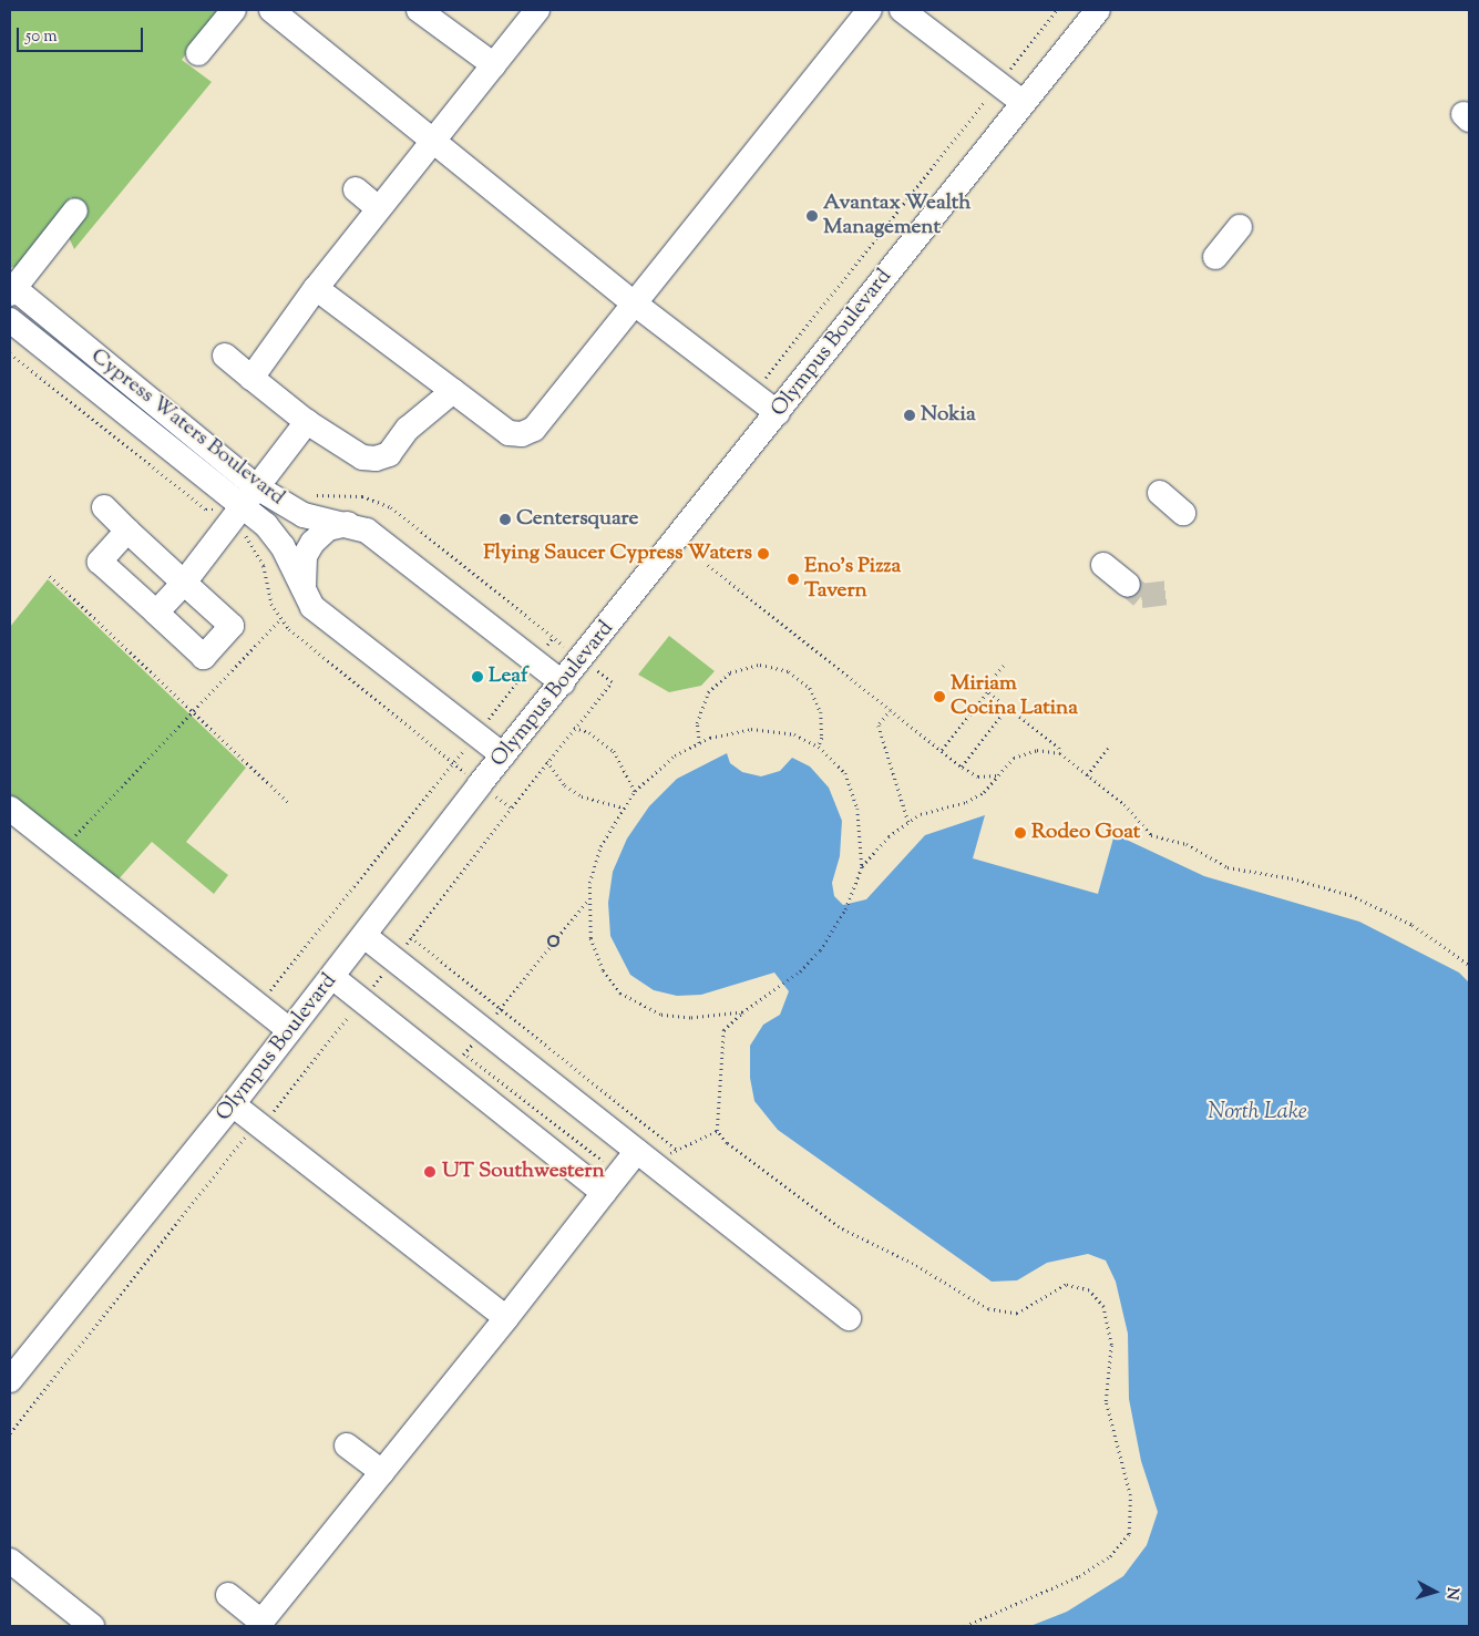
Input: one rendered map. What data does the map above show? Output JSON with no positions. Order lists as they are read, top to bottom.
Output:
{
  "streets": {
    "street": ["Olympus Boulevard", "Cypress Waters Boulevard"]
  },
  "crossings": [
    ["Olympus Boulevard", "Cypress Waters Boulevard"]
  ],
  "water": ["North Lake"],
  "places": [
    "Avantax Wealth Management",
    "Nokia",
    "Centersquare",
    "Flying Saucer Cypress Waters",
    "Eno's Pizza Tavern",
    "Leaf",
    "Miriam Cocina Latina",
    "Rodeo Goat",
    "UT Southwestern"
  ],
  "scale_bar": "50 m",
  "north": "right"
}
